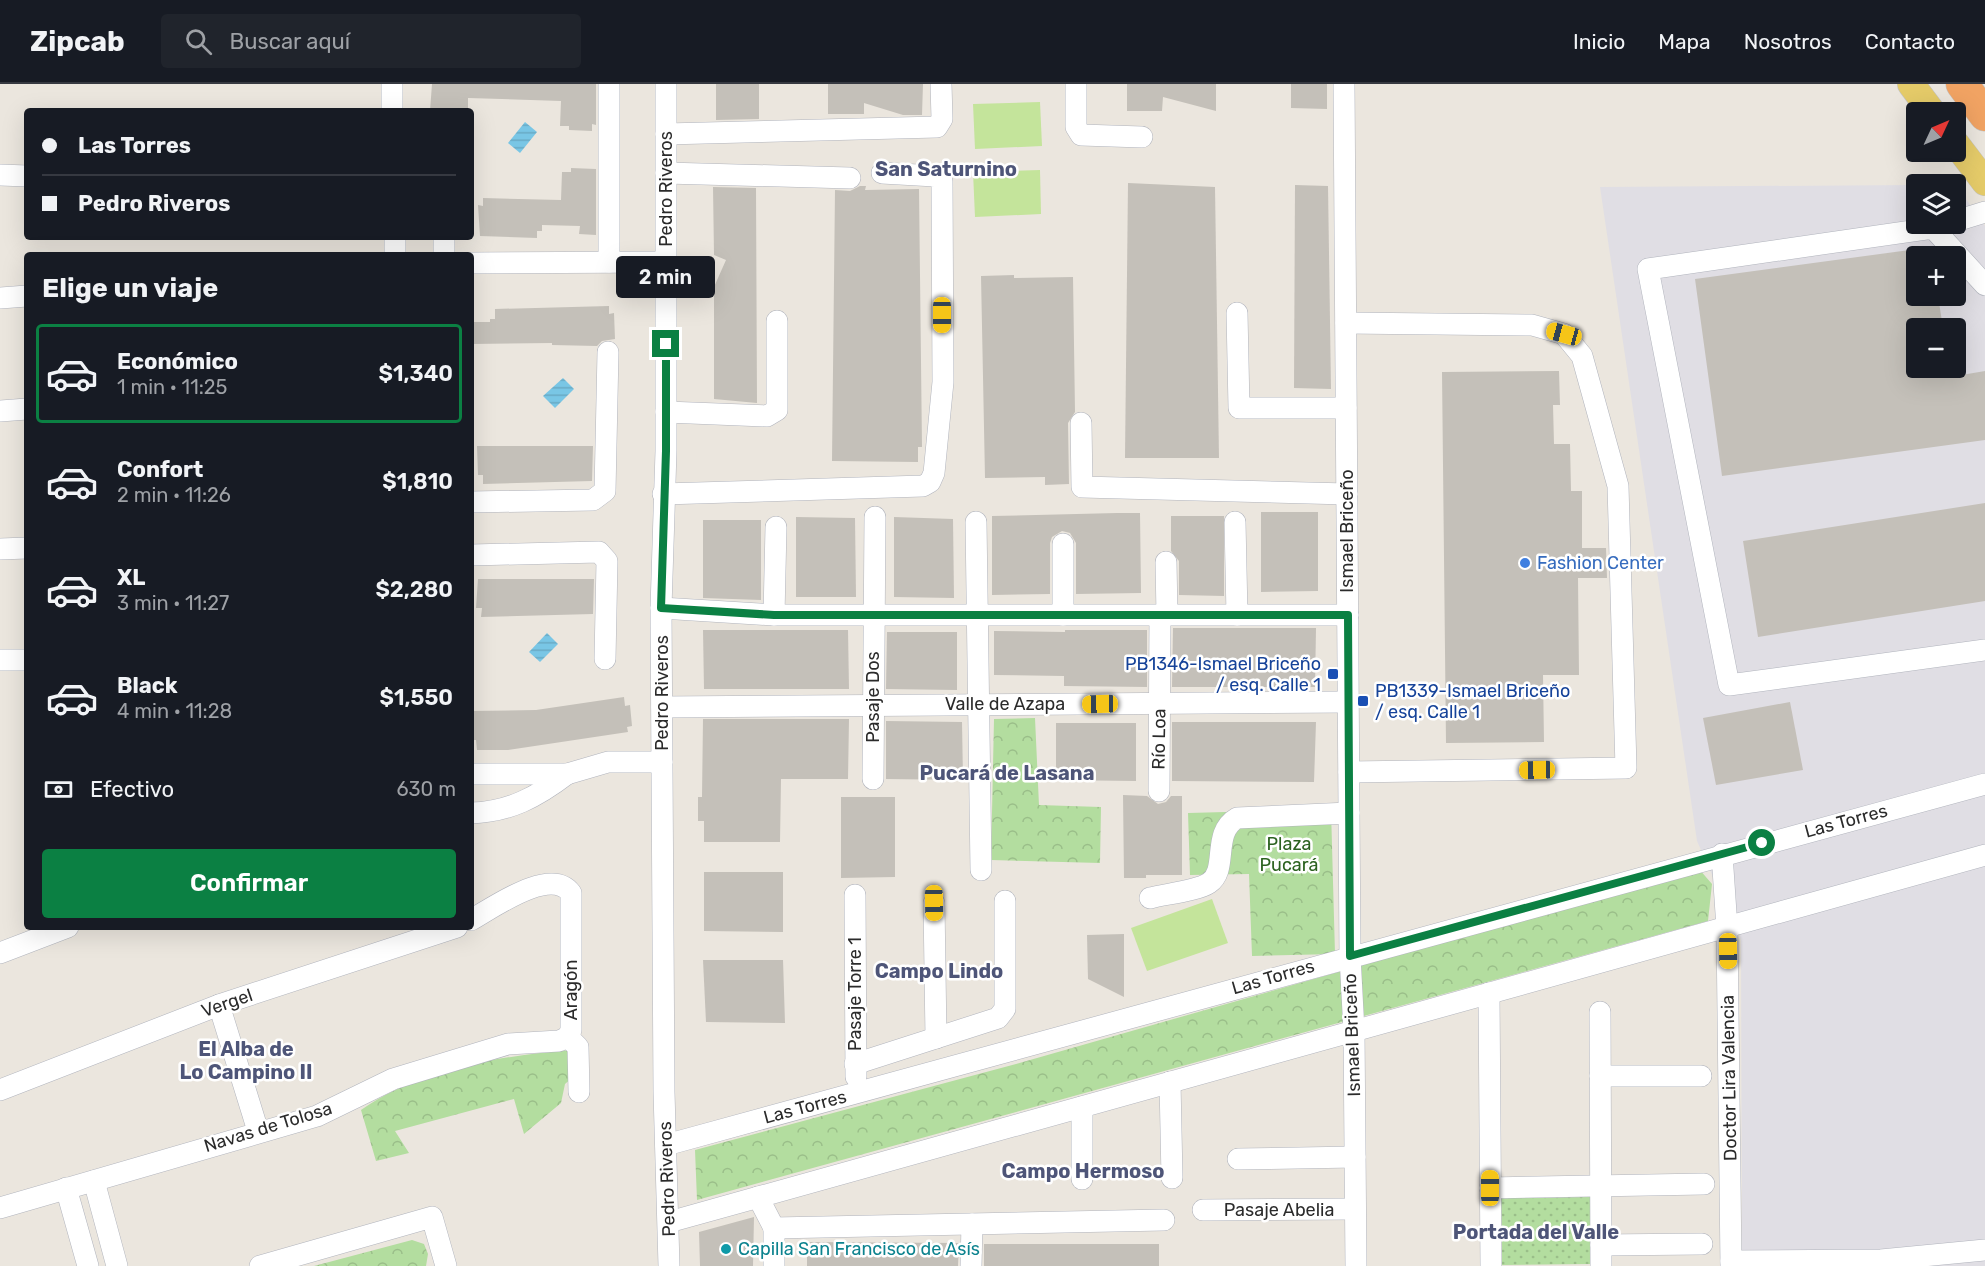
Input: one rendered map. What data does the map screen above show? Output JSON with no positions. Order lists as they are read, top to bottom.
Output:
{
  "streets": {
    "street": [
      "Pedro Riveros",
      "Ismael Briceño",
      "Pasaje Dos",
      "Valle de Azapa",
      "Río Loa",
      "Las Torres",
      "Aragón",
      "Pasaje Torre 1",
      "Vergel",
      "Doctor Lira Valencia",
      "Navas de Tolosa",
      "Pasaje Abelia"
    ]
  },
  "crossings": [
    ["Pedro Riveros", "Valle de Azapa"],
    ["Pedro Riveros", "Las Torres"],
    ["Ismael Briceño", "Valle de Azapa"],
    ["Ismael Briceño", "Las Torres"],
    ["Ismael Briceño", "Pasaje Abelia"],
    ["Pasaje Dos", "Valle de Azapa"],
    ["Valle de Azapa", "Río Loa"],
    ["Las Torres", "Pasaje Torre 1"],
    ["Las Torres", "Doctor Lira Valencia"],
    ["Aragón", "Navas de Tolosa"]
  ],
  "districts": [
    "San Saturnino",
    "Pucará de Lasana",
    "Campo Lindo",
    "El Alba de Lo Campino II",
    "Campo Hermoso",
    "Portada del Valle"
  ],
  "parks": ["Plaza Pucará"],
  "places": {
    "other": ["Fashion Center", "Capilla San Francisco de Asís"],
    "transit": ["PB1346-Ismael Briceño / esq. Calle 1", "PB1339-Ismael Briceño / esq. Calle 1"]
  },
  "north": "top right",
  "page": {
    "header": "Zipcab",
    "search": "Buscar aquí",
    "nav": [
      "Inicio",
      "Mapa",
      "Nosotros",
      "Contacto"
    ],
    "map_buttons": ["+", "−"],
    "banner": ["Las Torres", "Pedro Riveros"],
    "heading": "Elige un viaje",
    "bubble": "2 min",
    "list": [
      {
        "name": "Económico",
        "note": "1 min · 11:25",
        "value": "$1,340"
      },
      {
        "name": "Confort",
        "note": "2 min · 11:26",
        "value": "$1,810"
      },
      {
        "name": "XL",
        "note": "3 min · 11:27",
        "value": "$2,280"
      },
      {
        "name": "Black",
        "note": "4 min · 11:28",
        "value": "$1,550"
      }
    ],
    "pay": ["Efectivo", "630 m"],
    "buttons": "Confirmar"
  }
}
